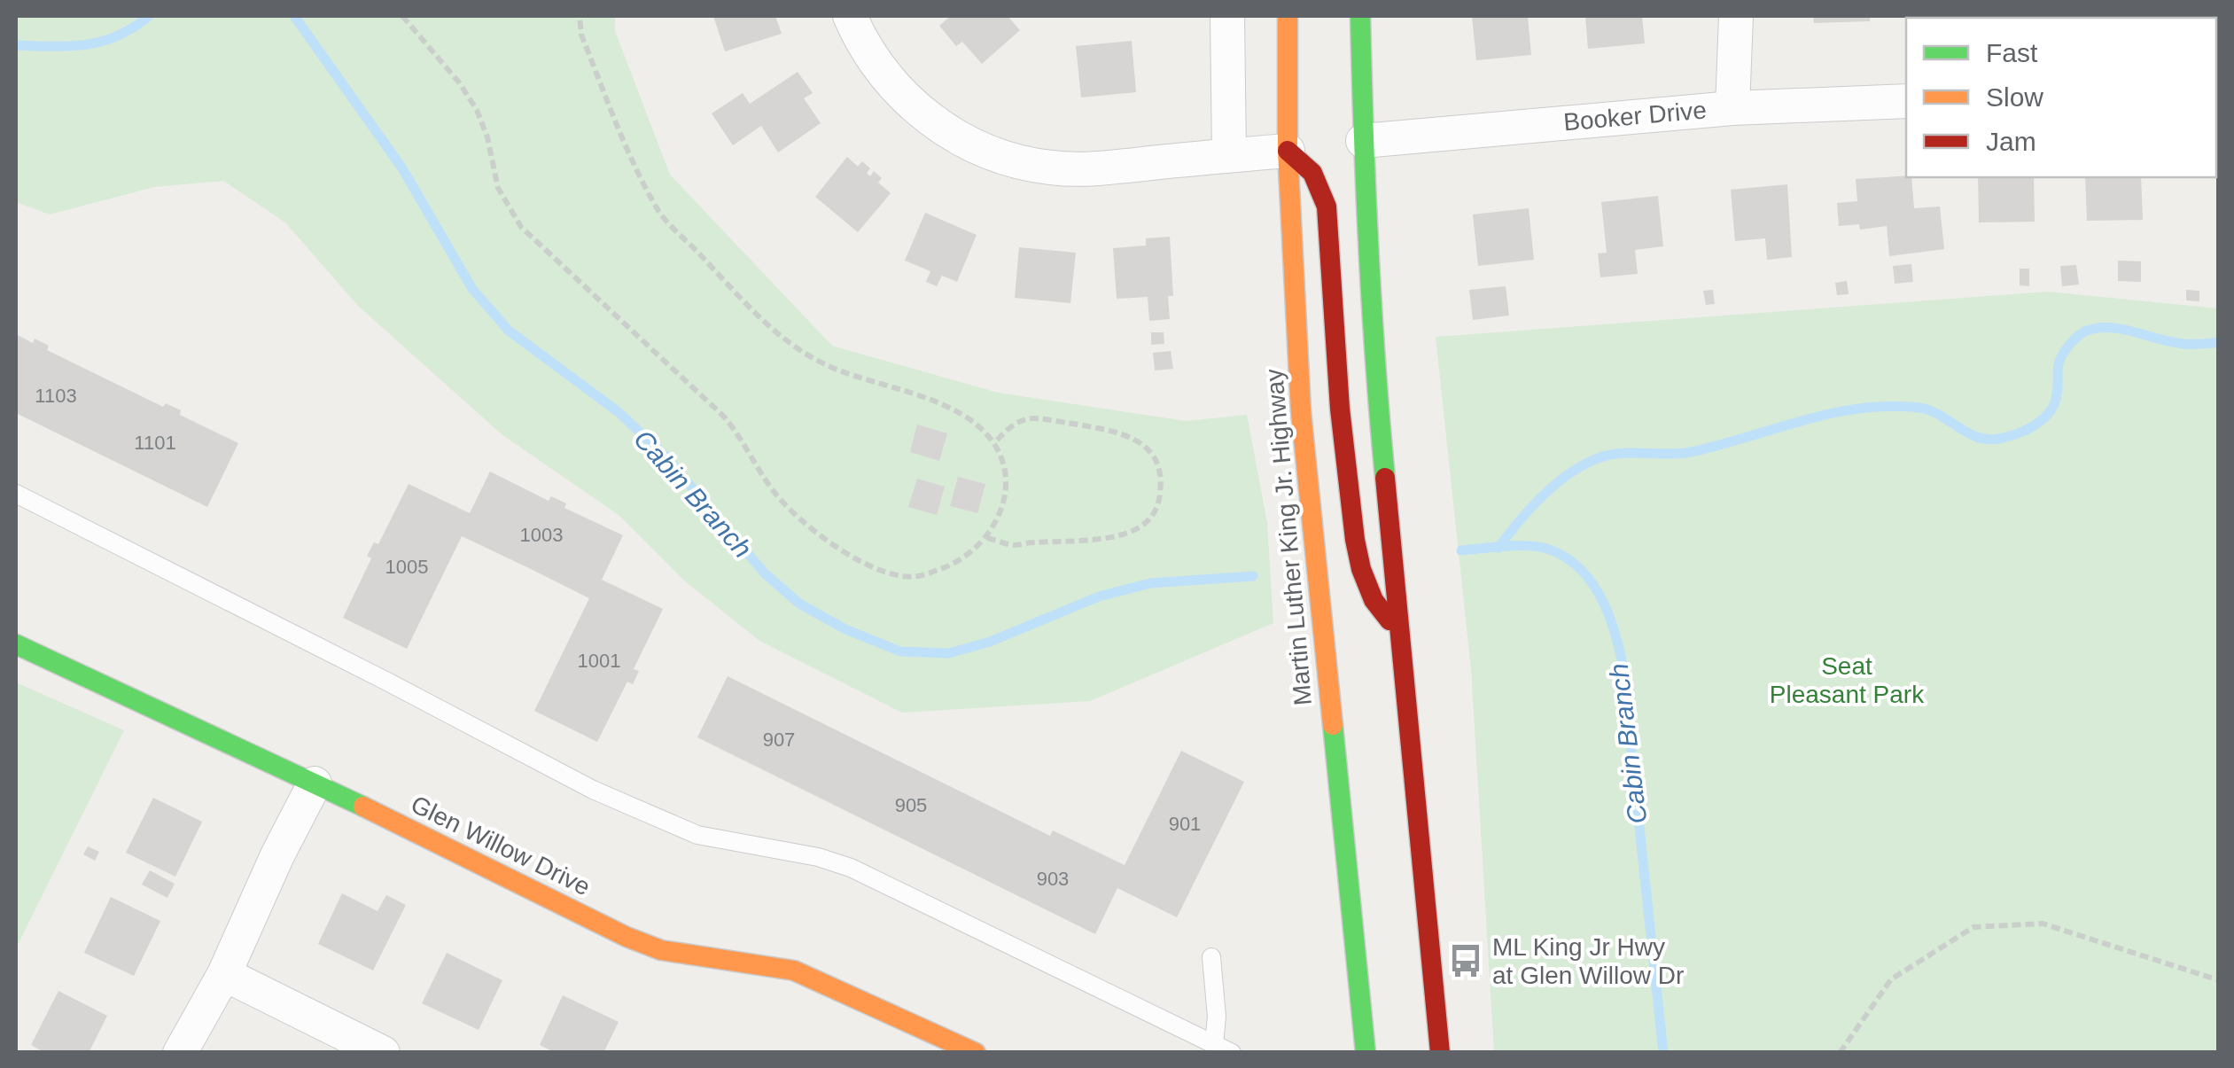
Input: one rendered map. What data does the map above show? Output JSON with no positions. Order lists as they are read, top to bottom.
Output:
{
  "streets": {
    "main road": ["Martin Luther King Jr. Highway", "Glen Willow Drive"],
    "street": ["Booker Drive"]
  },
  "water": ["Cabin Branch"],
  "parks": ["Seat Pleasant Park"],
  "places": {
    "bus stop": ["ML King Jr Hwy at Glen Willow Dr"]
  },
  "house_numbers": [
    "1103",
    "1101",
    "1003",
    "1005",
    "1001",
    "907",
    "905",
    "901",
    "903"
  ],
  "legend": ["Fast", "Slow", "Jam"]
}
